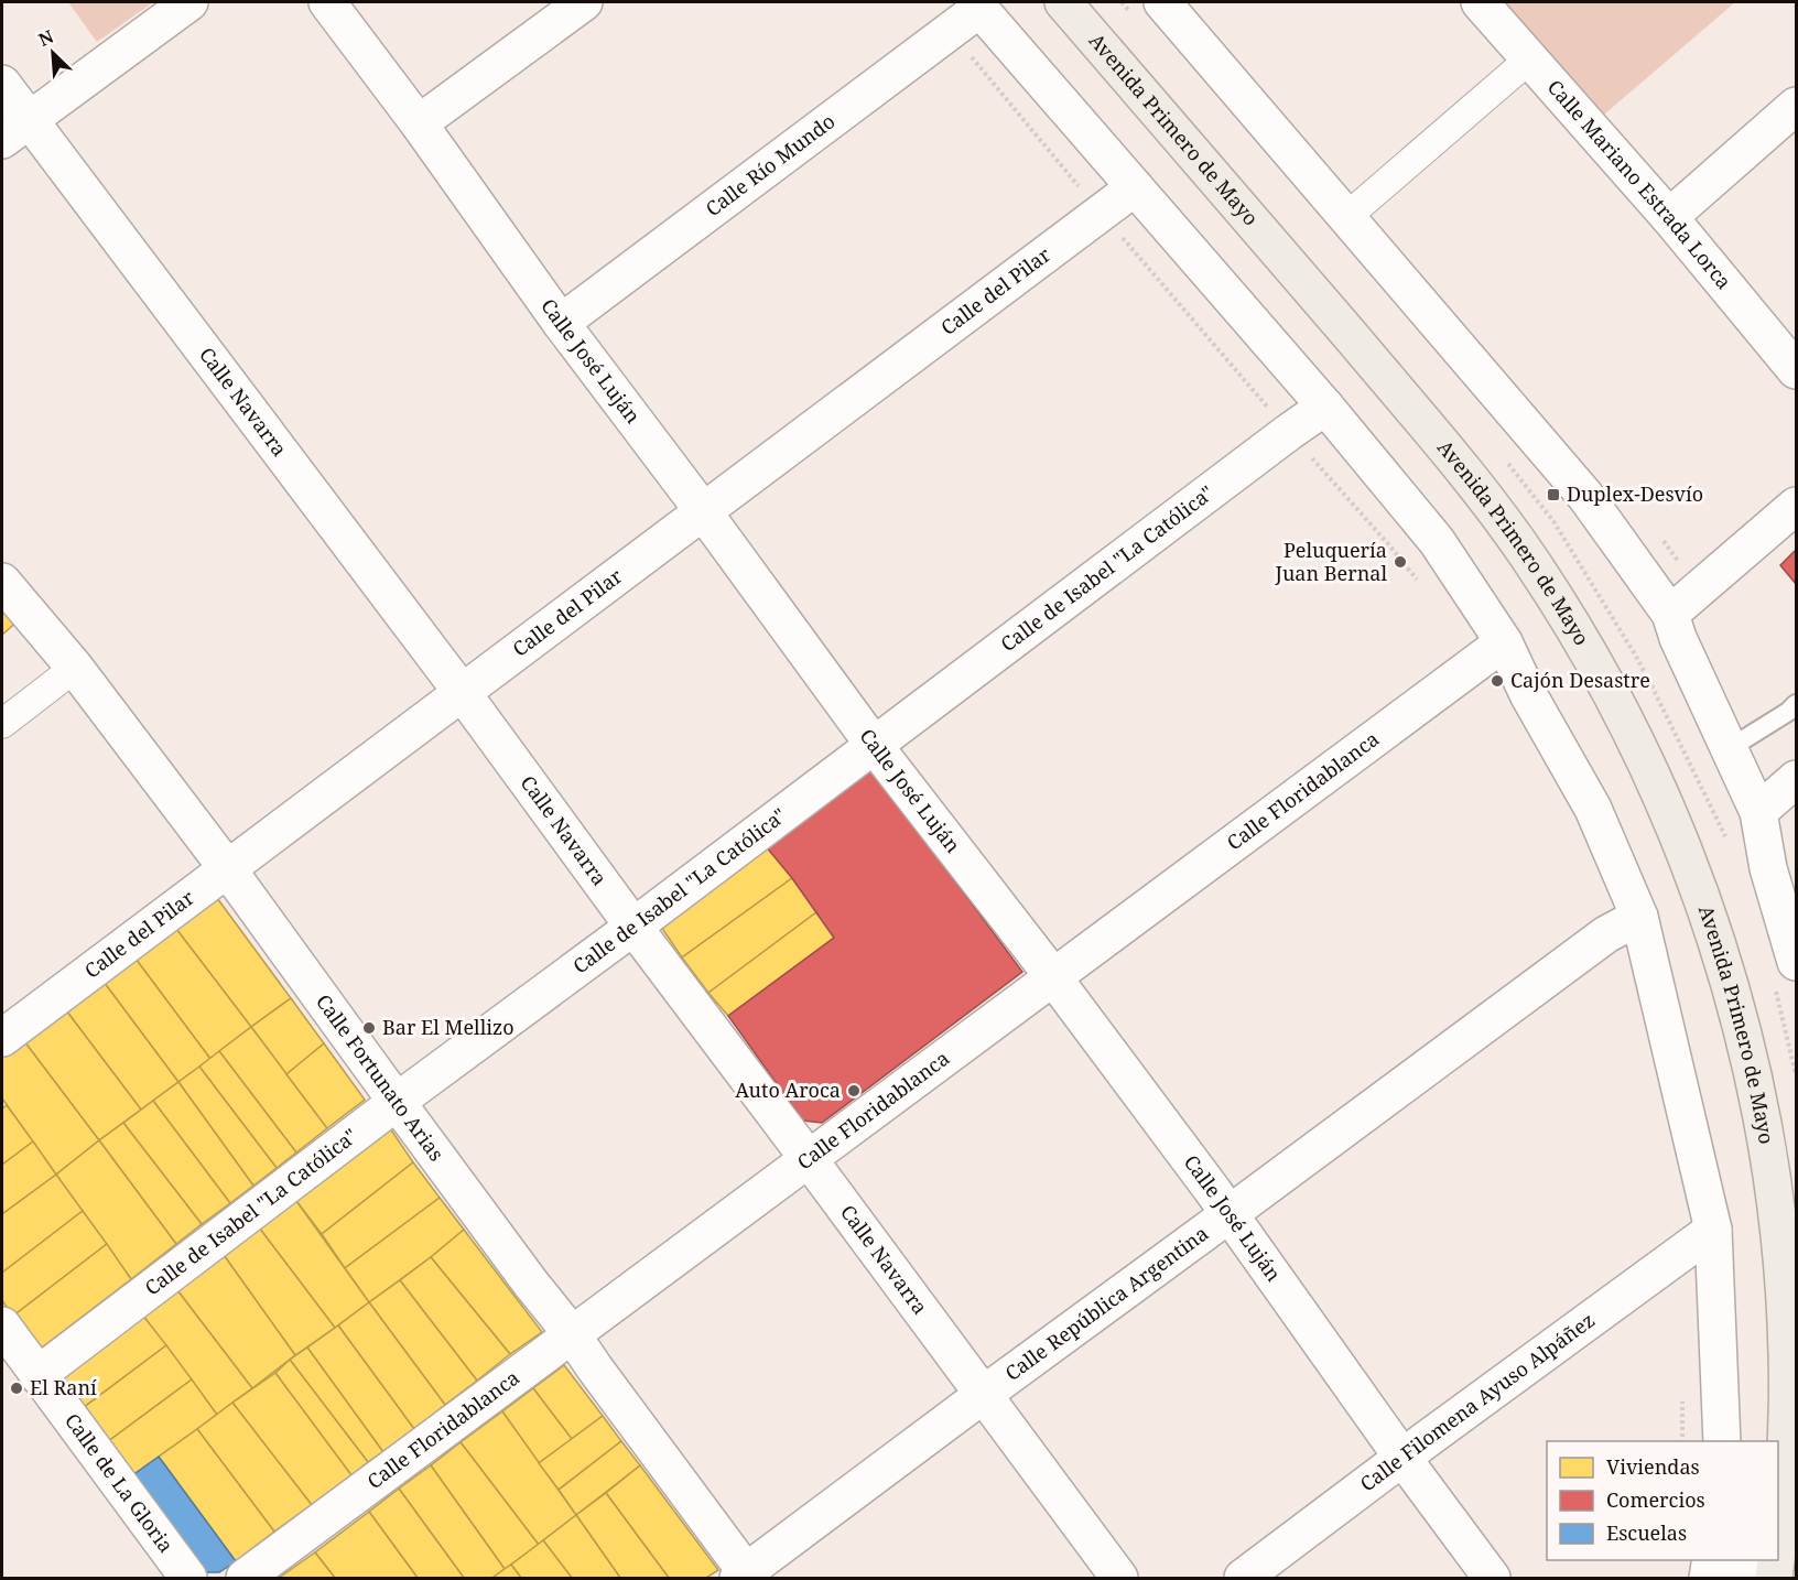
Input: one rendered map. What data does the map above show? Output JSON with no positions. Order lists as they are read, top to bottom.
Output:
{
  "streets": {
    "main road": ["Avenida Primero de Mayo"],
    "street": [
      "Calle Río Mundo",
      "Calle Mariano Estrada Lorca",
      "Calle del Pilar",
      "Calle José Luján",
      "Calle Navarra",
      "Calle de Isabel \"La Católica\"",
      "Calle Floridablanca",
      "Calle Fortunato Arias",
      "Calle República Argentina",
      "Calle Filomena Ayuso Alpáñez",
      "Calle de La Gloria"
    ]
  },
  "crossings": [
    ["Calle Río Mundo", "Calle José Luján"],
    ["Calle del Pilar", "Calle José Luján"],
    ["Calle del Pilar", "Calle Navarra"],
    ["Calle del Pilar", "Calle Fortunato Arias"],
    ["Calle José Luján", "Calle de Isabel \"La Católica\""],
    ["Calle José Luján", "Calle Floridablanca"],
    ["Calle José Luján", "Calle República Argentina"],
    ["Calle José Luján", "Calle Filomena Ayuso Alpáñez"],
    ["Calle Navarra", "Calle de Isabel \"La Católica\""],
    ["Calle Navarra", "Calle Floridablanca"],
    ["Calle Navarra", "Calle República Argentina"],
    ["Calle de Isabel \"La Católica\"", "Calle Fortunato Arias"],
    ["Calle de Isabel \"La Católica\"", "Calle de La Gloria"],
    ["Calle Floridablanca", "Calle Fortunato Arias"],
    ["Calle Fortunato Arias", "Calle República Argentina"]
  ],
  "places": {
    "transit": ["Duplex-Desvío"],
    "other": [
      "Peluquería Juan Bernal",
      "Cajón Desastre",
      "Bar El Mellizo",
      "Auto Aroca",
      "El Raní"
    ]
  },
  "legend": ["Viviendas", "Comercios", "Escuelas"],
  "north": "top left"
}
